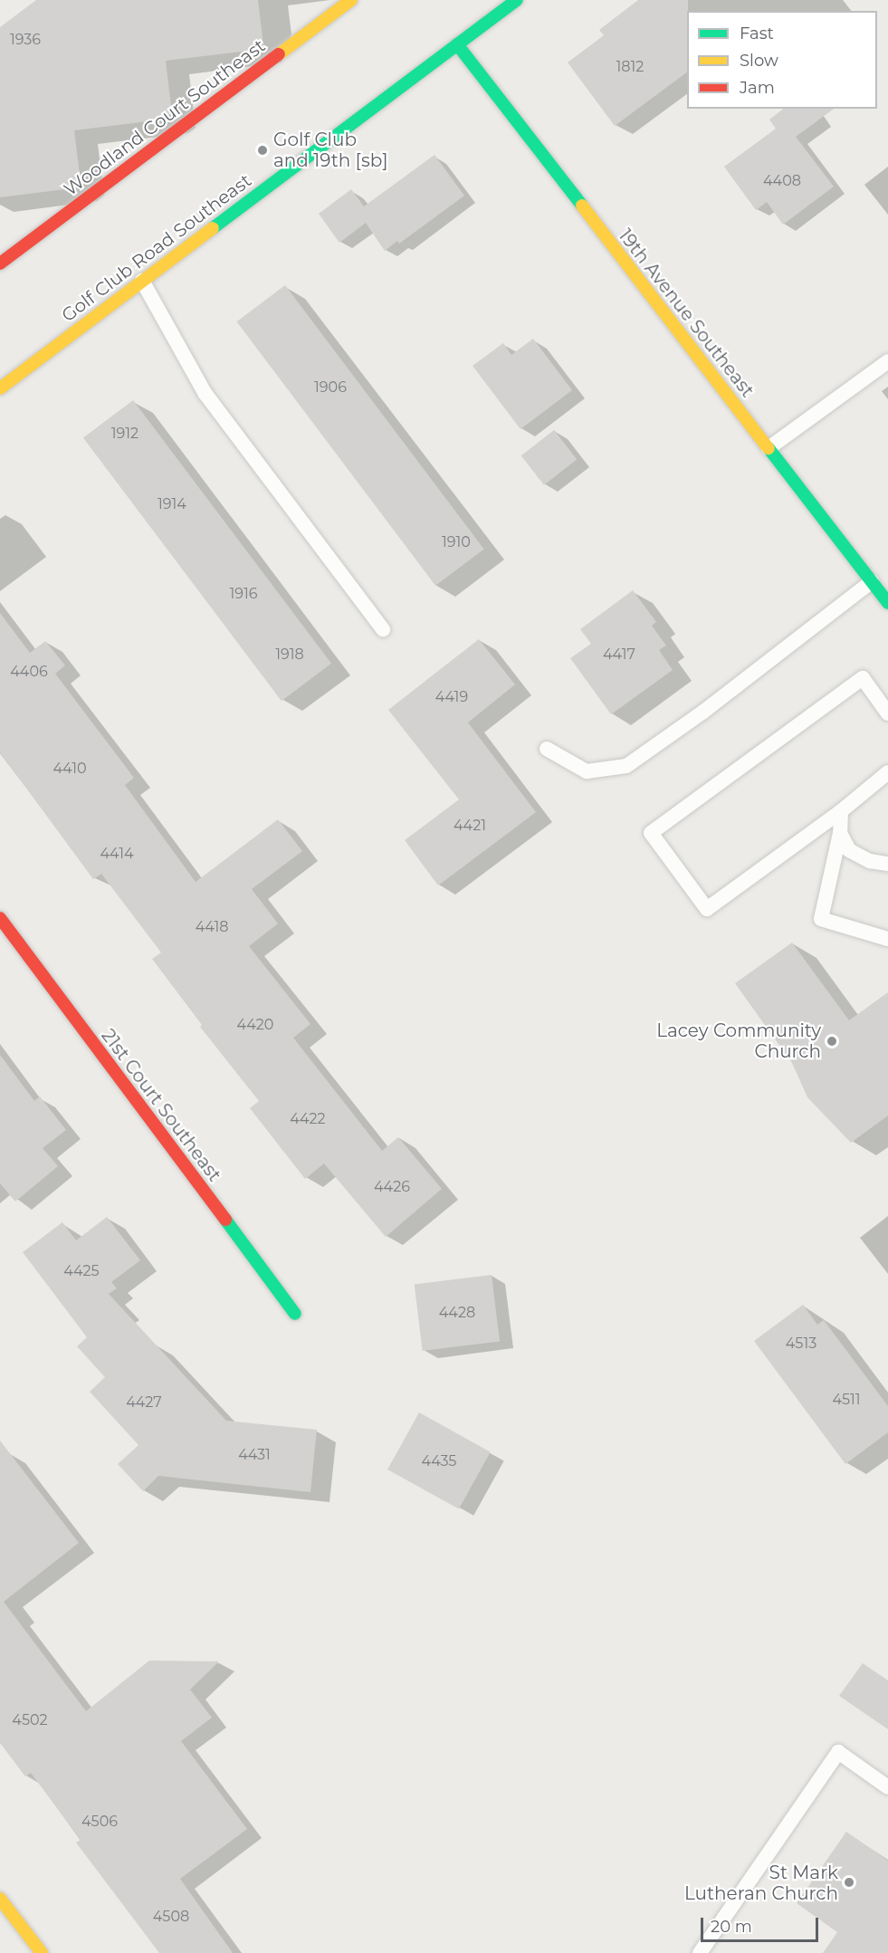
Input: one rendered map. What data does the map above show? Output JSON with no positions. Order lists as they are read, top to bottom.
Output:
{
  "streets": {
    "street": [
      "Woodland Court Southeast",
      "Golf Club Road Southeast",
      "19th Avenue Southeast",
      "21st Court Southeast"
    ]
  },
  "crossings": [
    ["Golf Club Road Southeast", "19th Avenue Southeast"]
  ],
  "places": ["Golf Club and 19th [sb]", "Lacey Community Church", "St Mark Lutheran Church"],
  "house_numbers": [
    "1936",
    "1812",
    "4408",
    "1906",
    "1912",
    "1914",
    "1910",
    "1916",
    "1918",
    "4417",
    "4406",
    "4419",
    "4410",
    "4421",
    "4414",
    "4418",
    "4420",
    "4422",
    "4426",
    "4425",
    "4428",
    "4513",
    "4511",
    "4427",
    "4431",
    "4435",
    "4502",
    "4506",
    "4508"
  ],
  "legend": ["Fast", "Slow", "Jam"],
  "scale_bar": "20 m"
}
